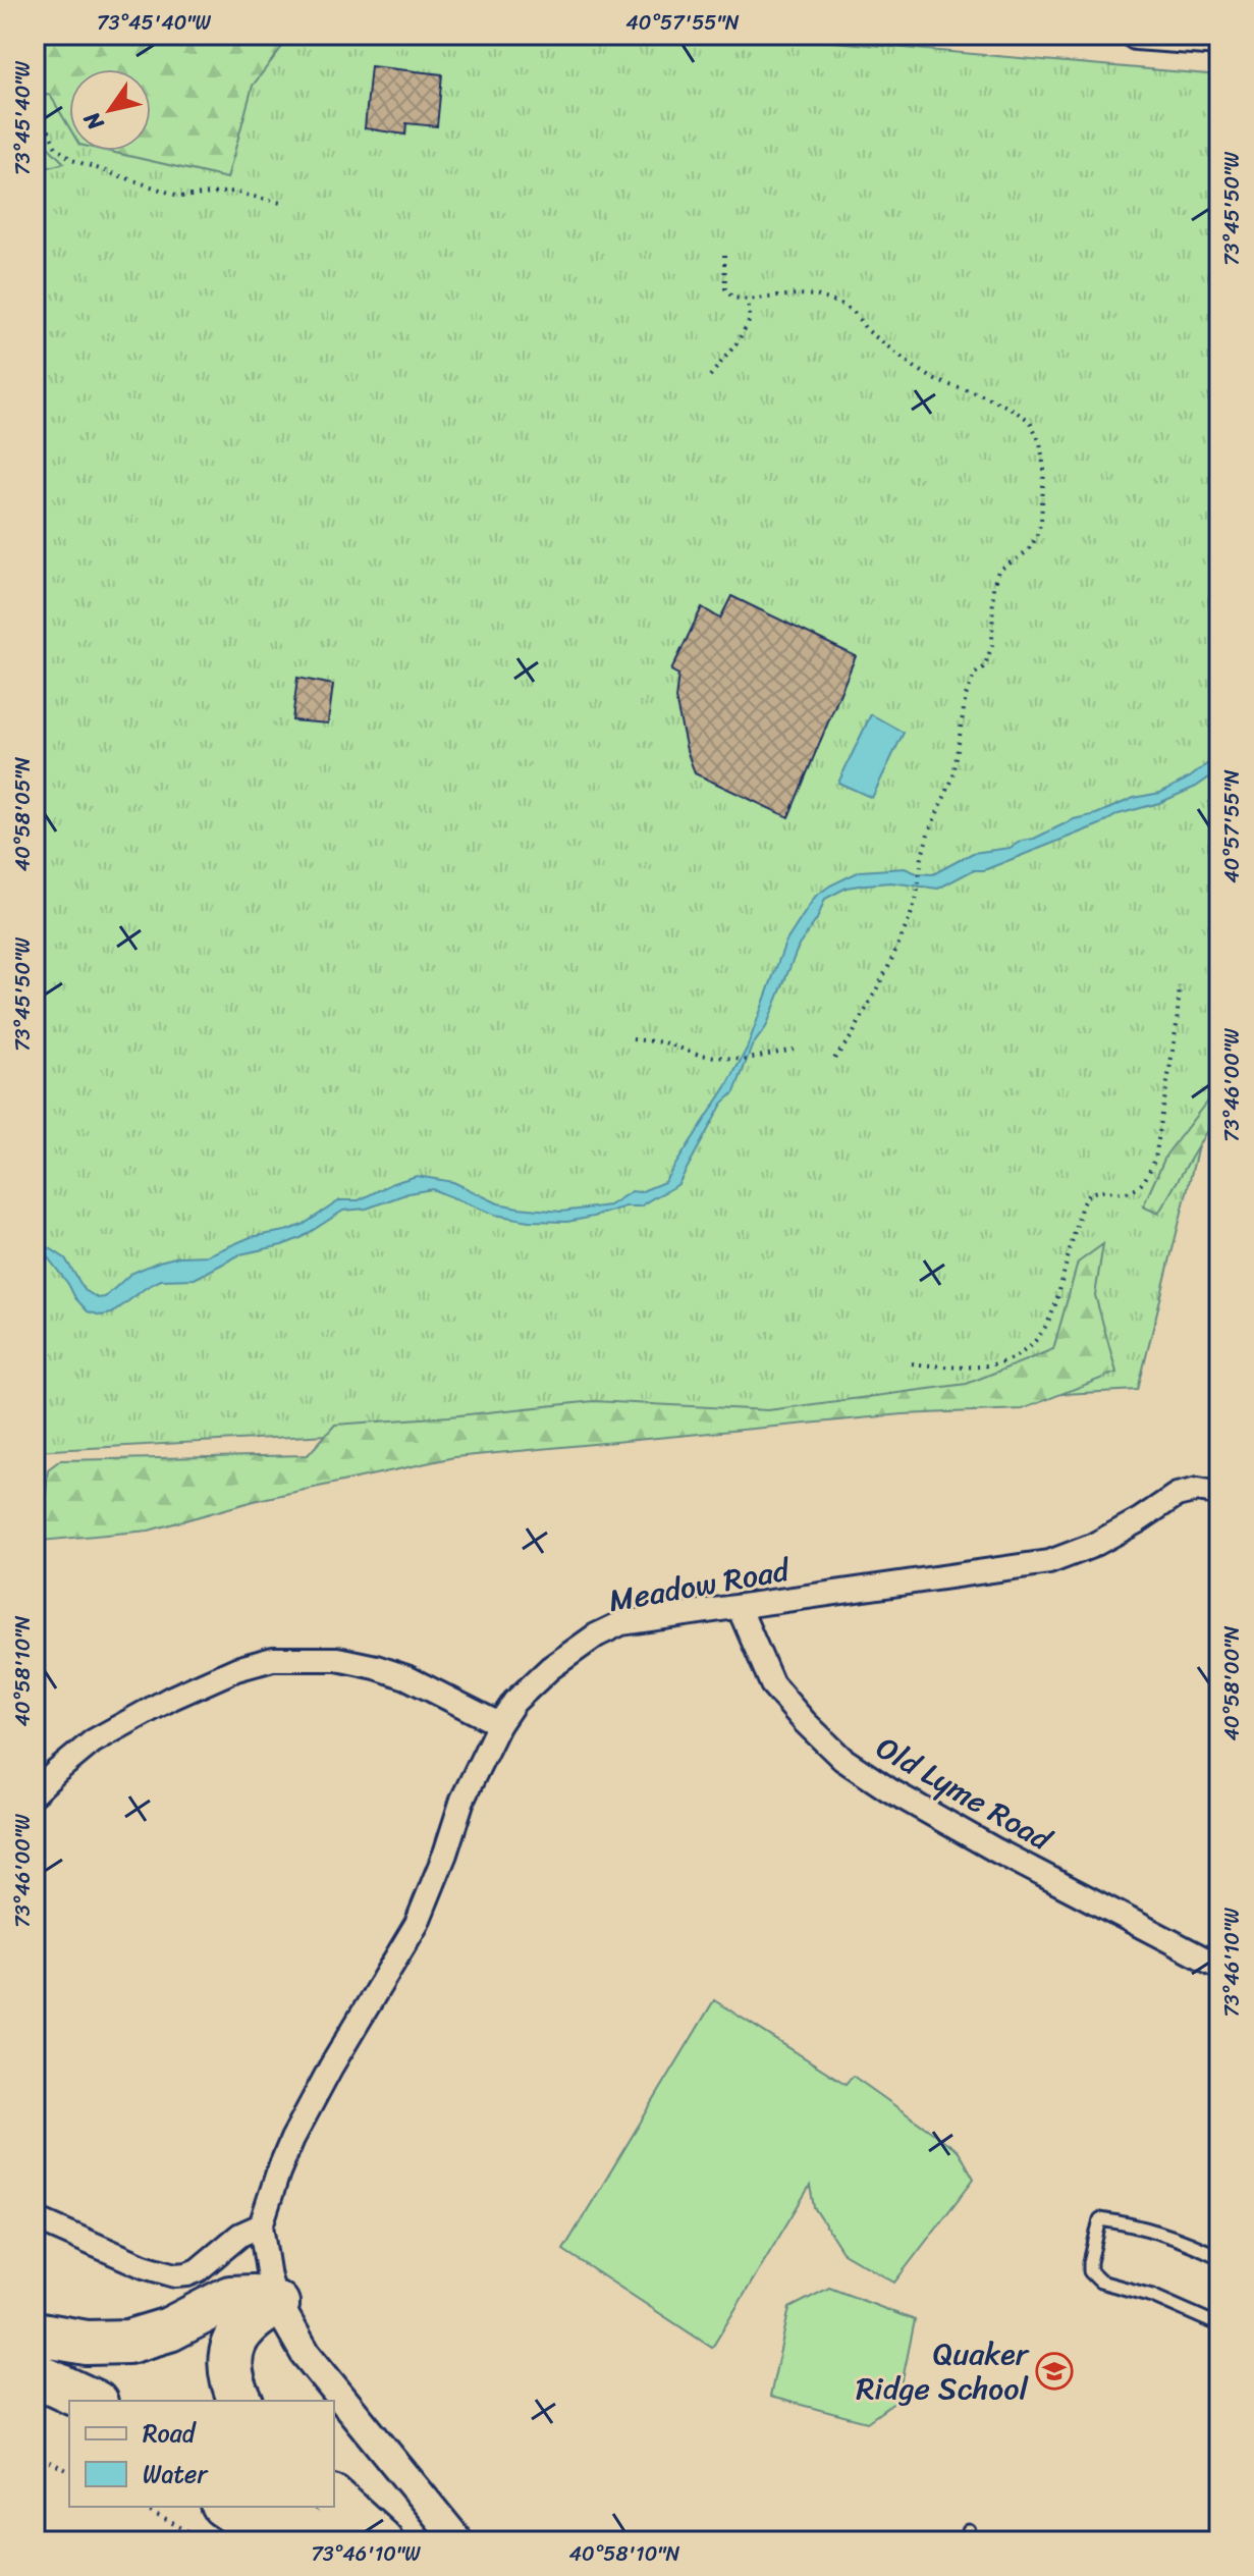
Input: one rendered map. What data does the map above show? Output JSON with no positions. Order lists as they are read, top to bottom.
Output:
{
  "streets": {
    "street": ["Meadow Road", "Old Lyme Road"]
  },
  "crossings": [
    ["Meadow Road", "Old Lyme Road"]
  ],
  "places": {
    "school or university": ["Quaker Ridge School"]
  },
  "legend": ["Road", "Water"],
  "north": "bottom left",
  "coordinates": [
    "73°45'40\"W",
    "40°57'55\"N",
    "73°45'50\"W",
    "40°58'05\"N",
    "73°46'00\"W",
    "40°58'10\"N",
    "40°58'00\"N",
    "73°46'10\"W"
  ]
}
